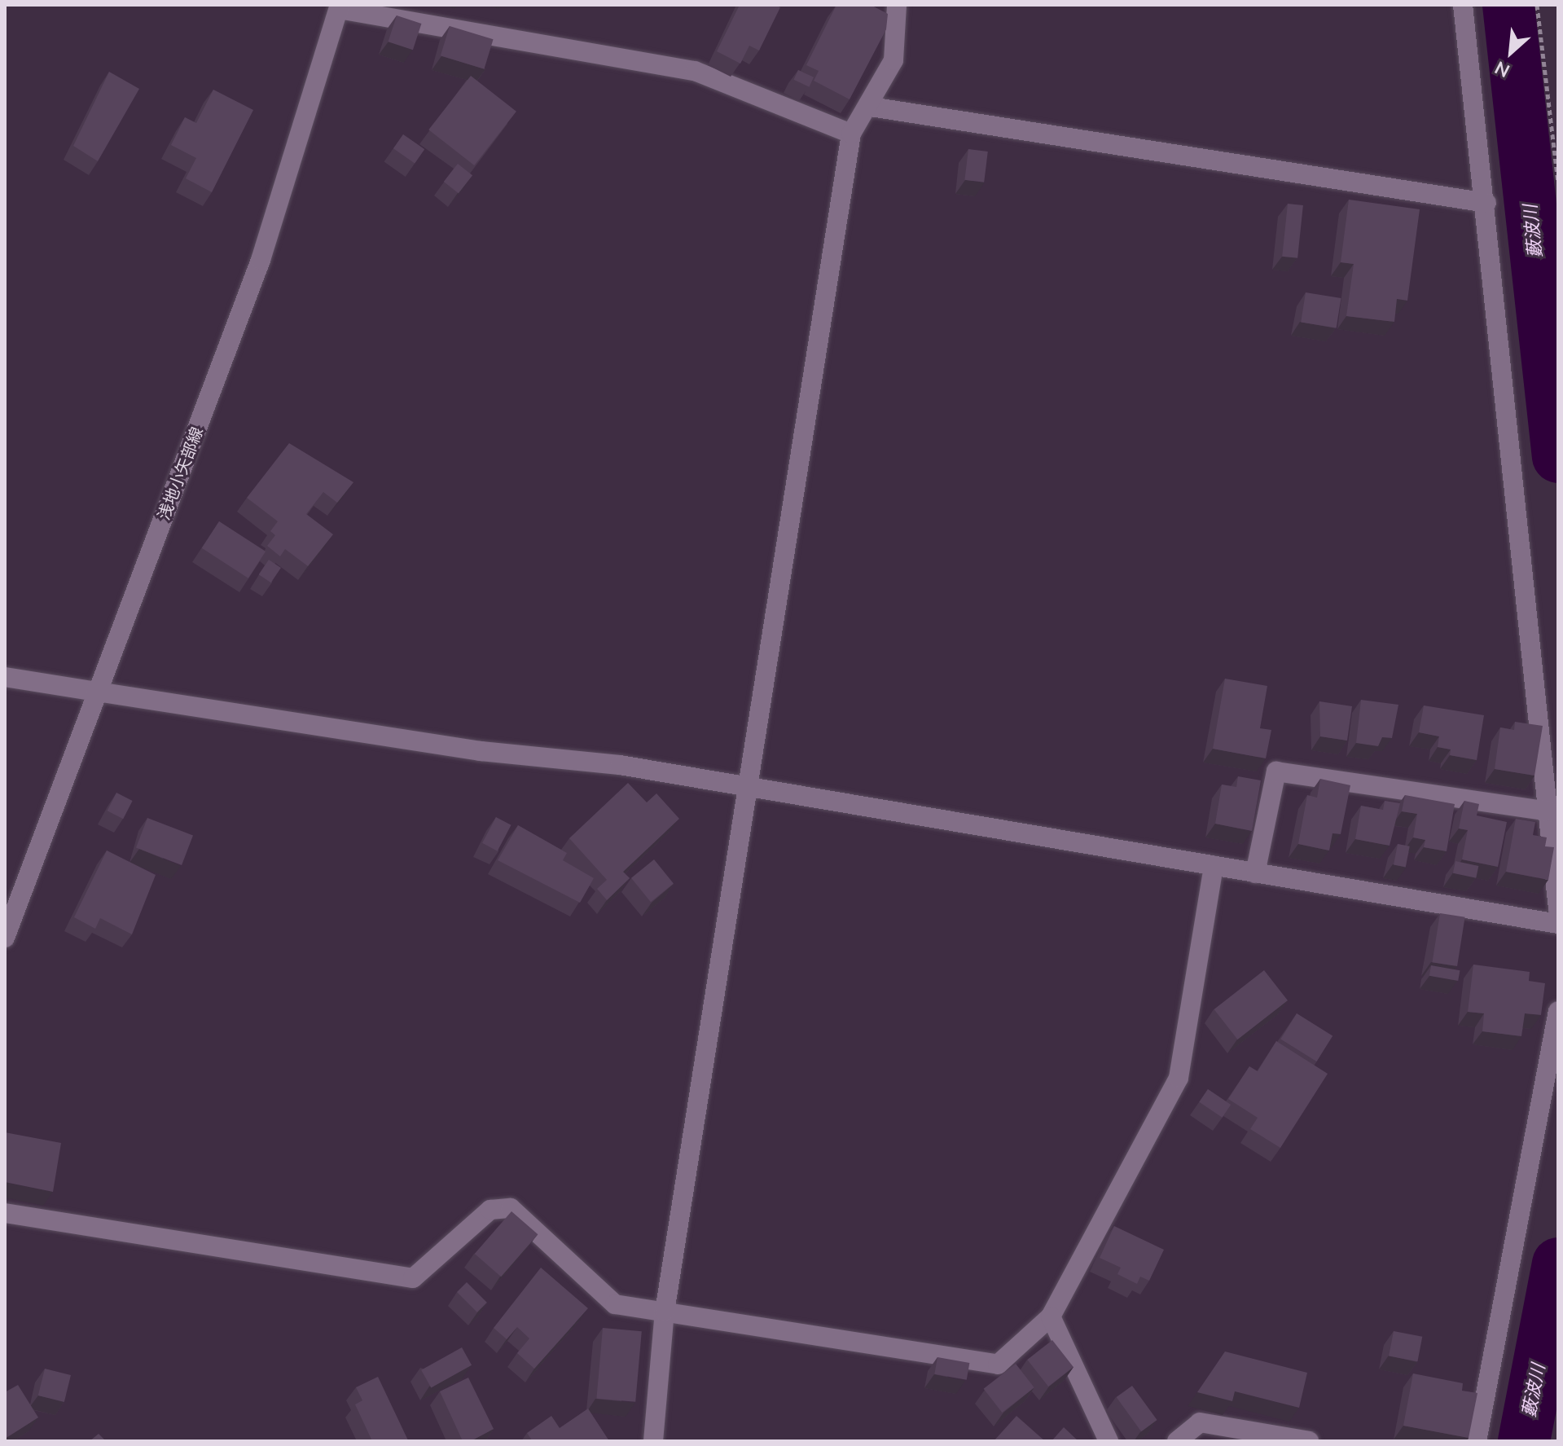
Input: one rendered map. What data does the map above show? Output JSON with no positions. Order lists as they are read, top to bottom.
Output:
{
  "streets": {
    "street": ["浅地小矢部線"]
  },
  "water": ["藪波川"],
  "north": "bottom left"
}
